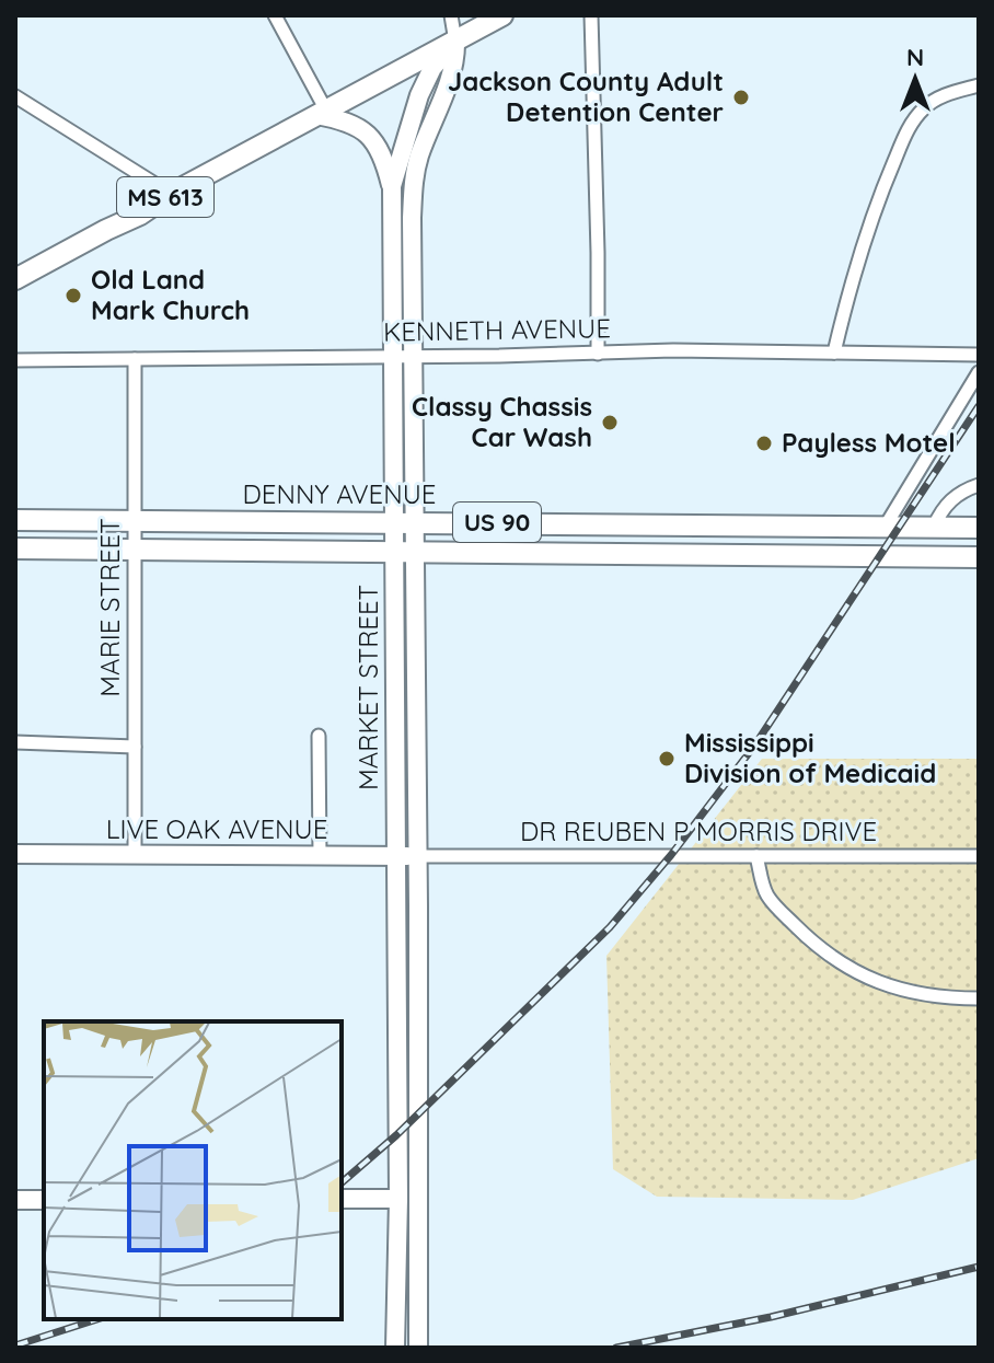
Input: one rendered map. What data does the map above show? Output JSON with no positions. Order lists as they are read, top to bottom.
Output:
{
  "streets": {
    "main road": [
      "MS 613",
      "DENNY AVENUE",
      "US 90",
      "MARKET STREET",
      "LIVE OAK AVENUE"
    ],
    "street": ["KENNETH AVENUE", "MARIE STREET", "DR REUBEN P MORRIS DRIVE"]
  },
  "crossings": [
    ["MS 613", "MARKET STREET"],
    ["KENNETH AVENUE", "MARIE STREET"],
    ["KENNETH AVENUE", "MARKET STREET"],
    ["DENNY AVENUE", "MARIE STREET"],
    ["DENNY AVENUE", "MARKET STREET"],
    ["US 90", "MARIE STREET"],
    ["US 90", "MARKET STREET"],
    ["MARIE STREET", "LIVE OAK AVENUE"],
    ["MARKET STREET", "LIVE OAK AVENUE"],
    ["MARKET STREET", "DR REUBEN P MORRIS DRIVE"],
    ["LIVE OAK AVENUE", "DR REUBEN P MORRIS DRIVE"]
  ],
  "places": [
    "Jackson County Adult Detention Center",
    "Old Land Mark Church",
    "Classy Chassis Car Wash",
    "Payless Motel",
    "Mississippi Division of Medicaid"
  ],
  "north": "top"
}
